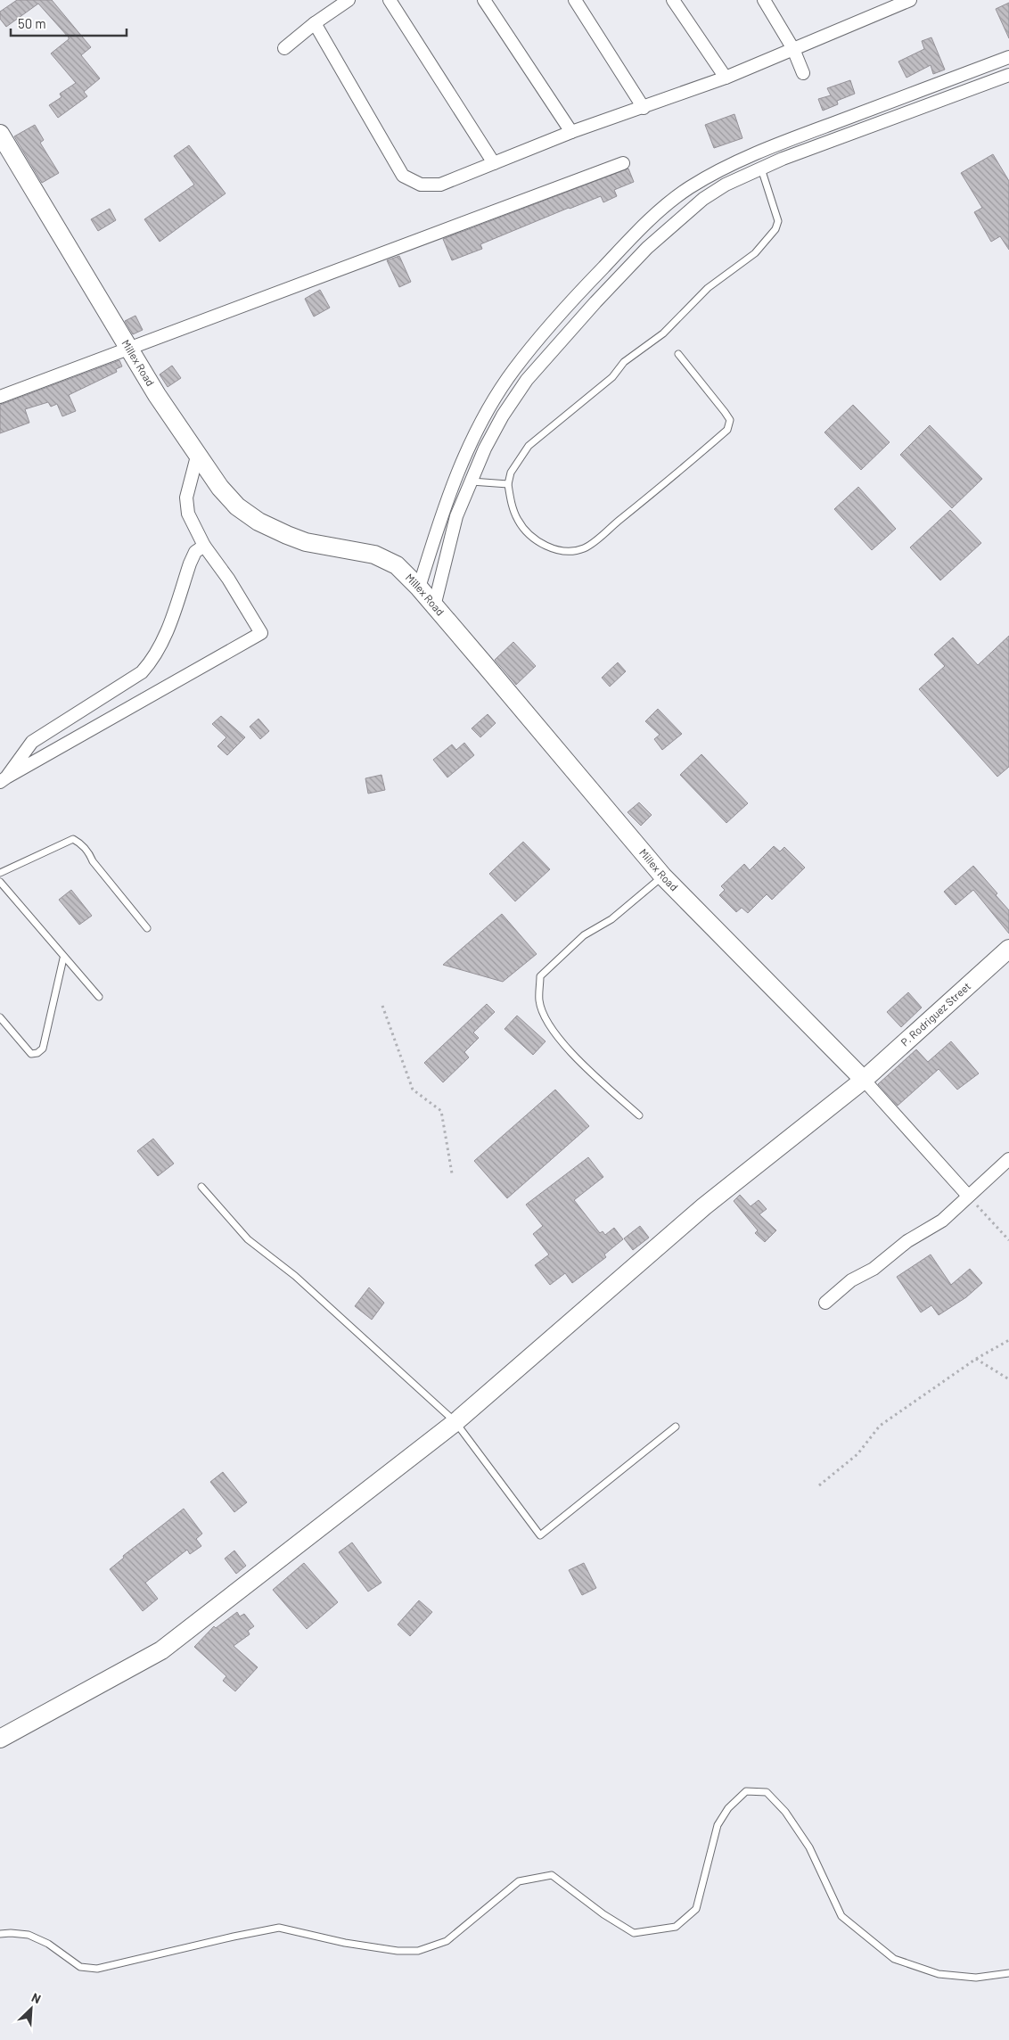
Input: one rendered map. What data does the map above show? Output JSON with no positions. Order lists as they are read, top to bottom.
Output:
{
  "streets": {
    "street": ["Millex Road", "P. Rodriguez Street"]
  },
  "crossings": [
    ["Millex Road", "P. Rodriguez Street"]
  ],
  "scale_bar": "50 m",
  "north": "top right"
}
